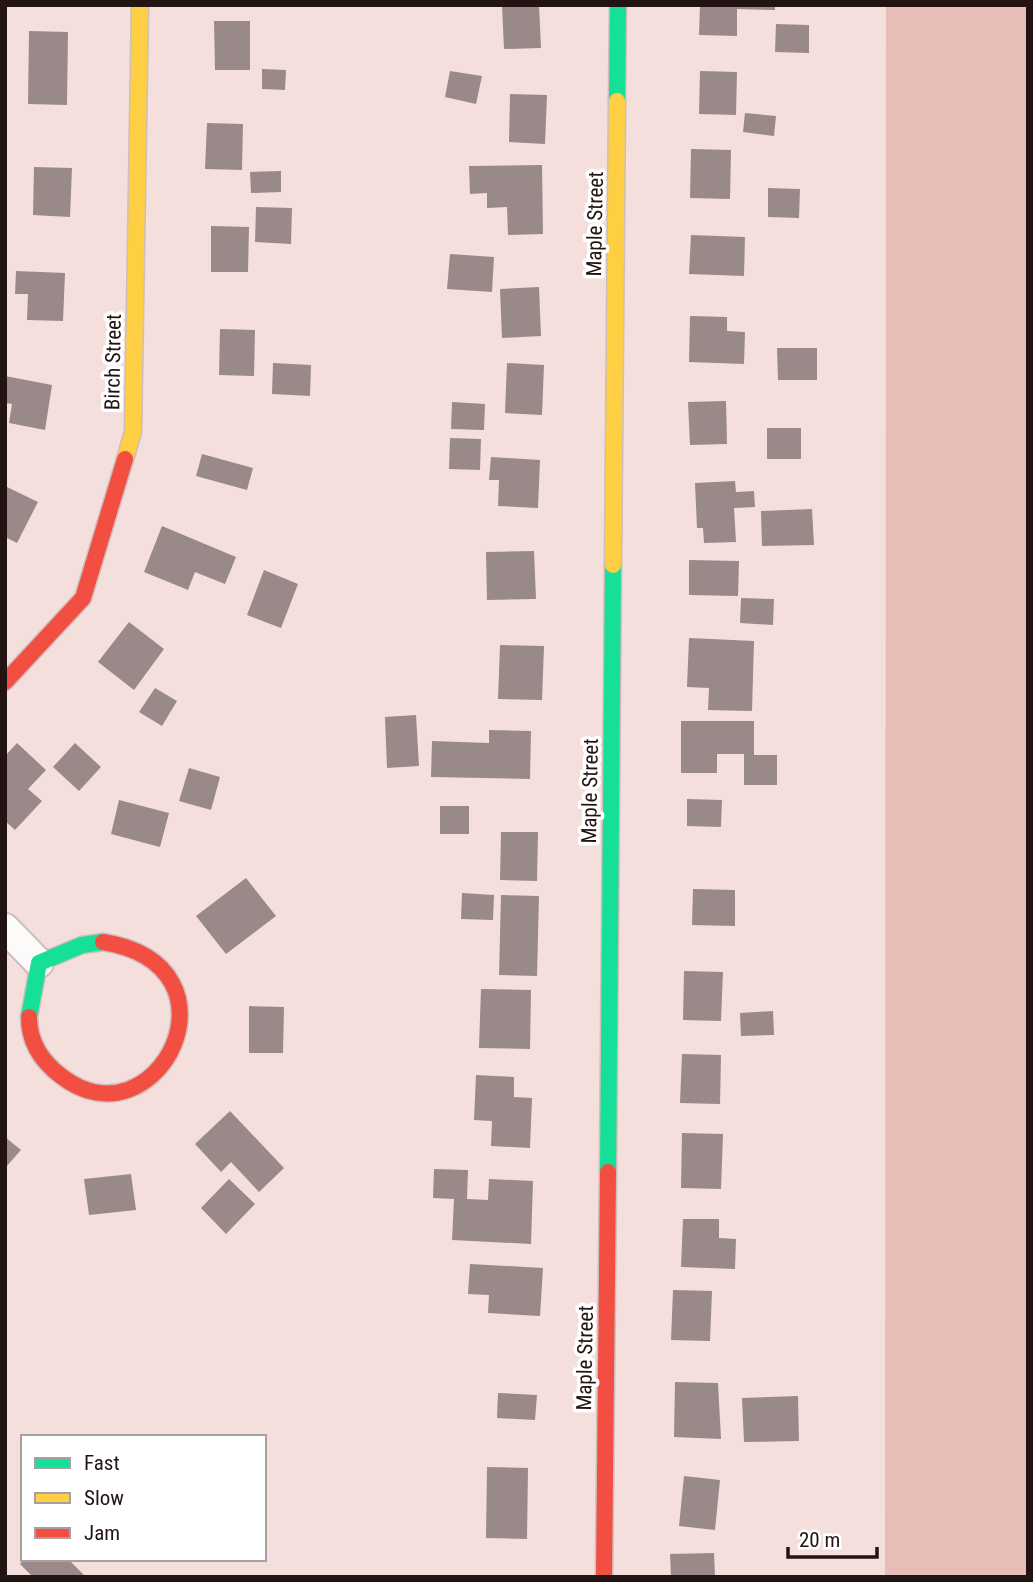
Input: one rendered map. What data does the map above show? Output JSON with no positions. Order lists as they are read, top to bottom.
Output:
{
  "streets": {
    "street": ["Maple Street", "Birch Street"]
  },
  "legend": ["Fast", "Slow", "Jam"],
  "scale_bar": "20 m"
}
